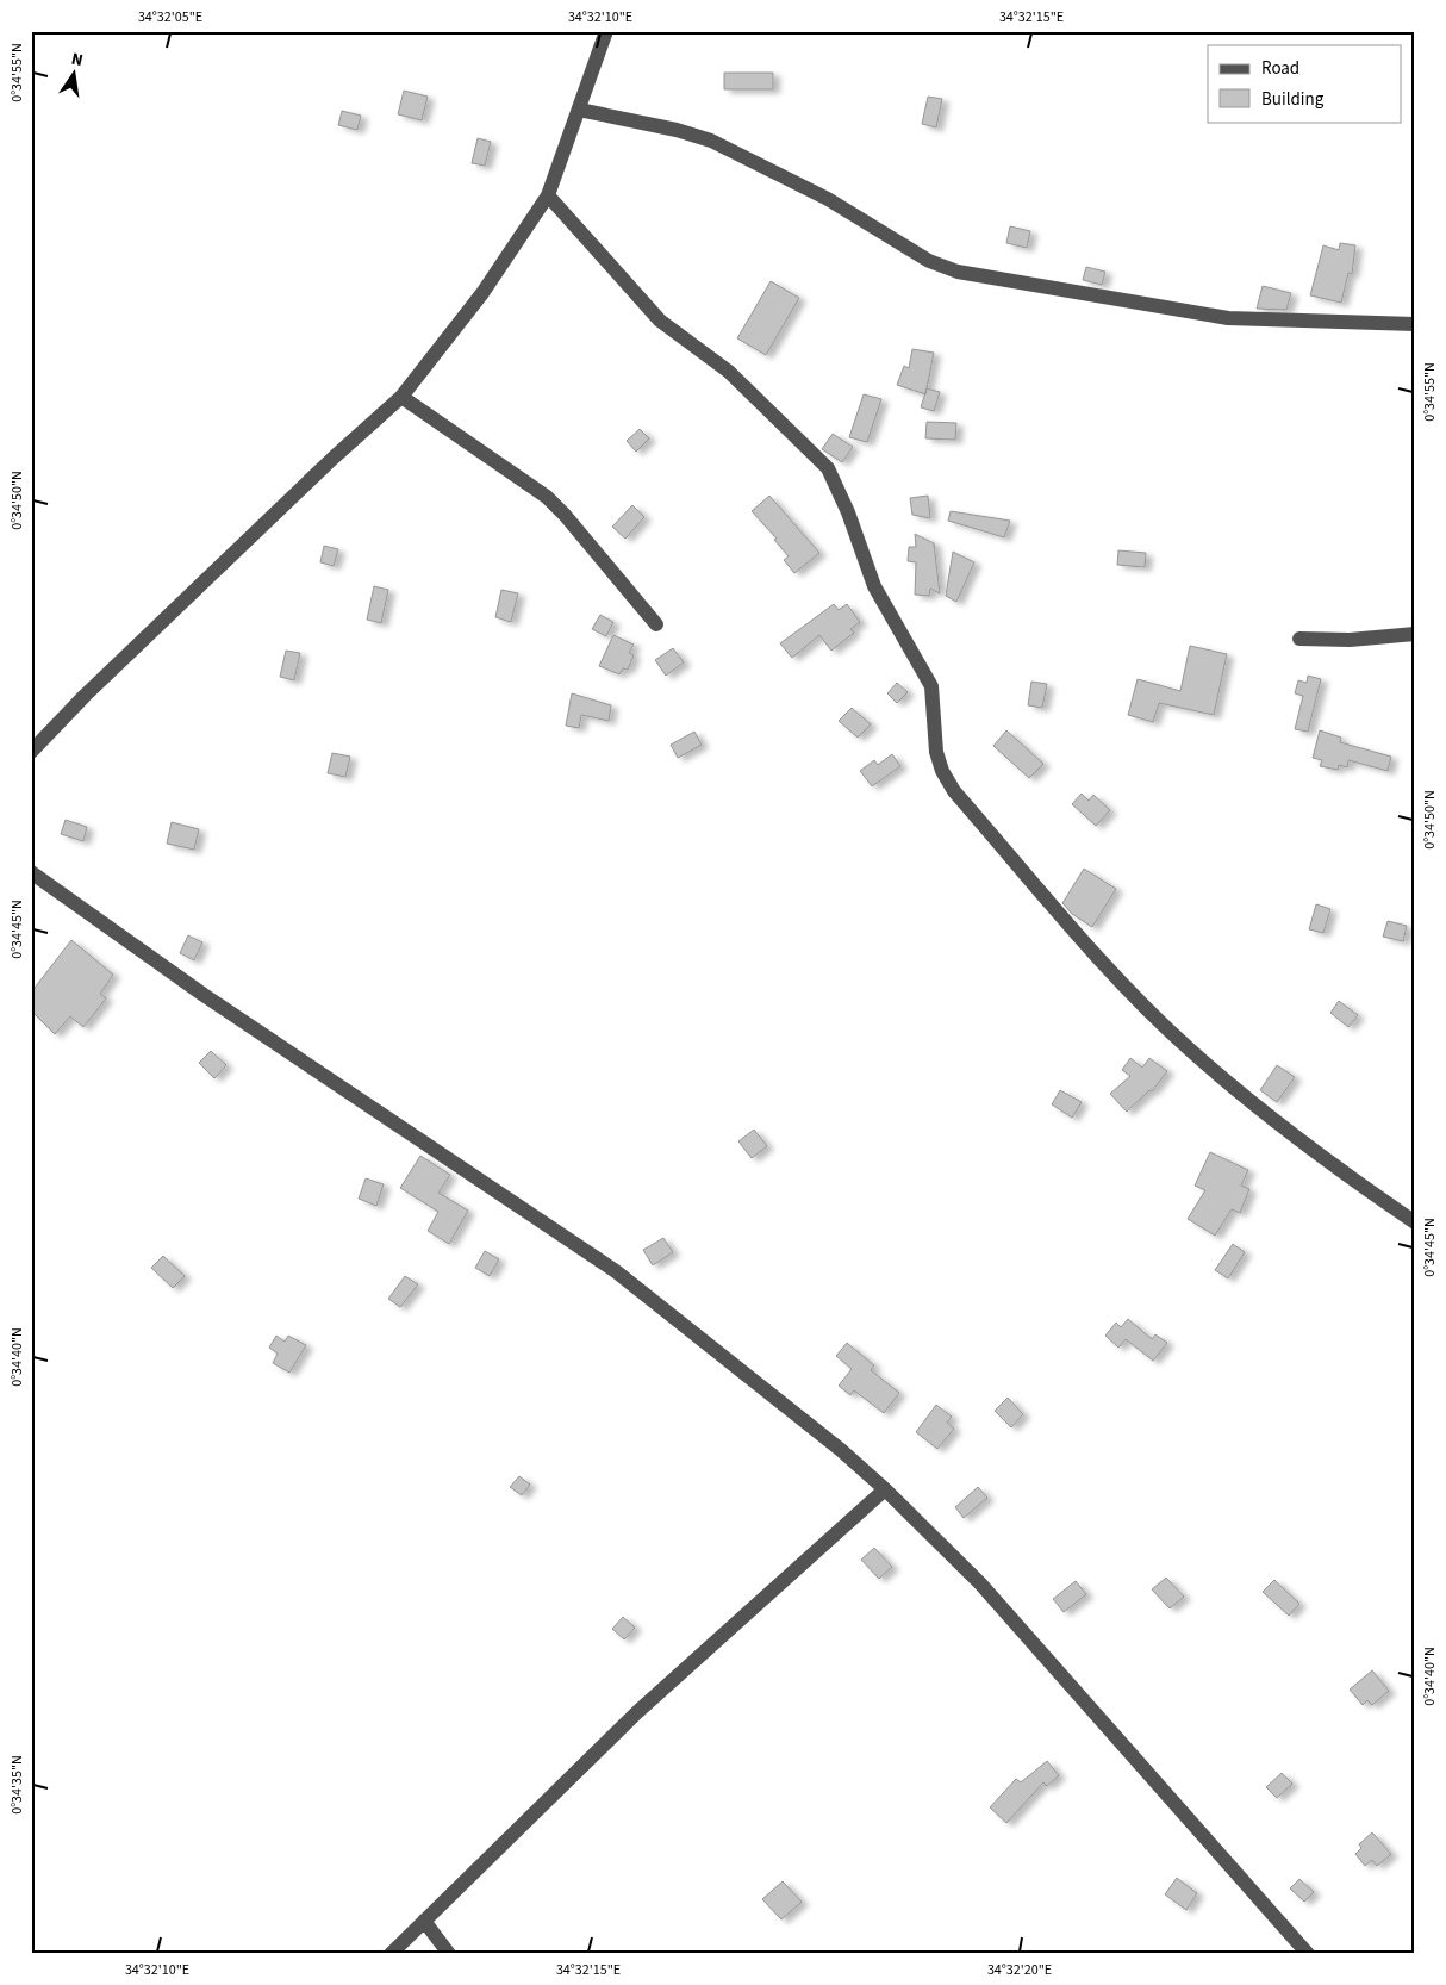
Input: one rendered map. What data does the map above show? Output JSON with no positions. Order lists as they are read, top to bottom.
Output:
{
  "legend": ["Road", "Building"],
  "north": "top",
  "coordinates": [
    "34°32'05\"E",
    "34°32'10\"E",
    "34°32'15\"E",
    "0°34'55\"N",
    "0°34'50\"N",
    "0°34'45\"N",
    "0°34'40\"N",
    "0°34'35\"N",
    "34°32'20\"E"
  ]
}
